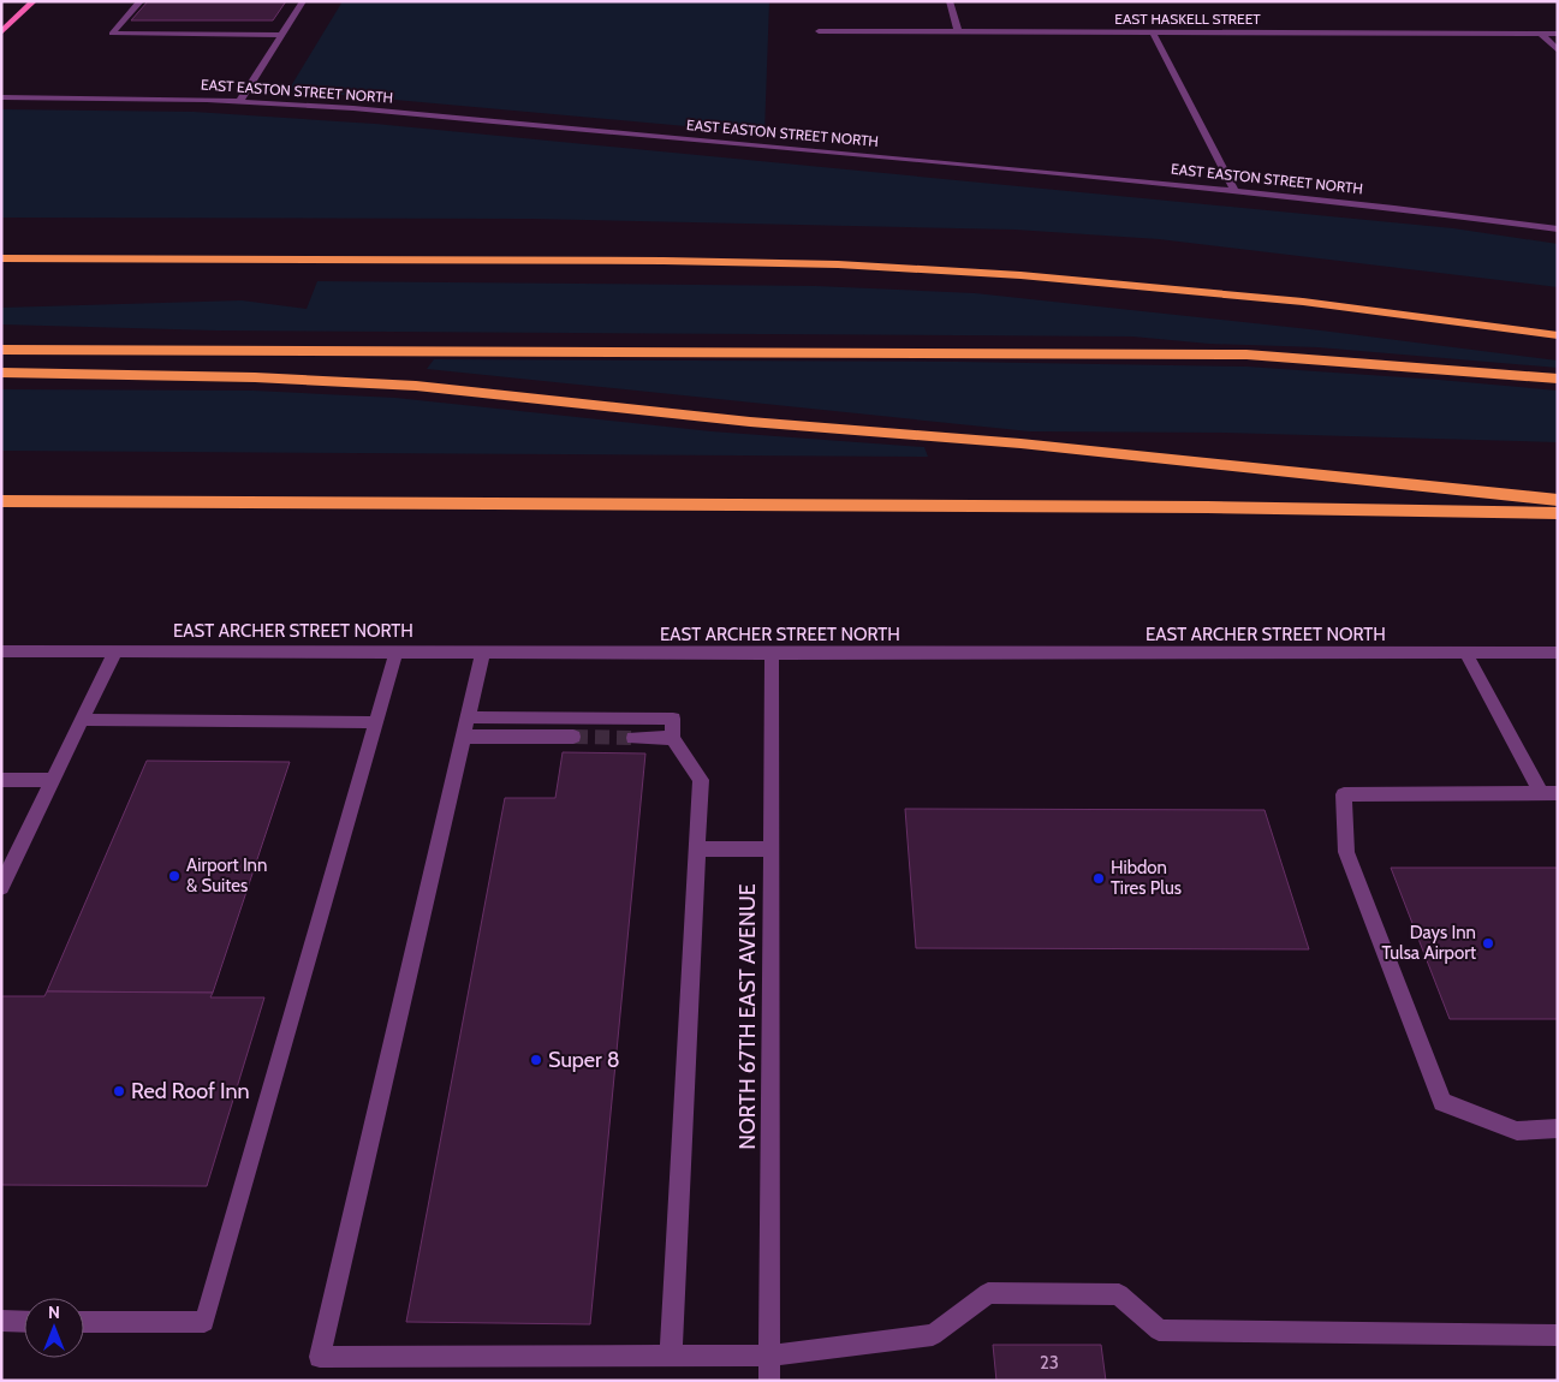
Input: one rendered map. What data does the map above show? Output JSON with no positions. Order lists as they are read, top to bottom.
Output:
{
  "streets": {
    "street": [
      "EAST HASKELL STREET",
      "EAST EASTON STREET NORTH",
      "EAST ARCHER STREET NORTH",
      "NORTH 67TH EAST AVENUE"
    ]
  },
  "crossings": [
    ["EAST ARCHER STREET NORTH", "NORTH 67TH EAST AVENUE"]
  ],
  "places": [
    "Airport Inn & Suites",
    "Hibdon Tires Plus",
    "Days Inn Tulsa Airport",
    "Super 8",
    "Red Roof Inn"
  ],
  "house_numbers": ["23"],
  "north": "top"
}
